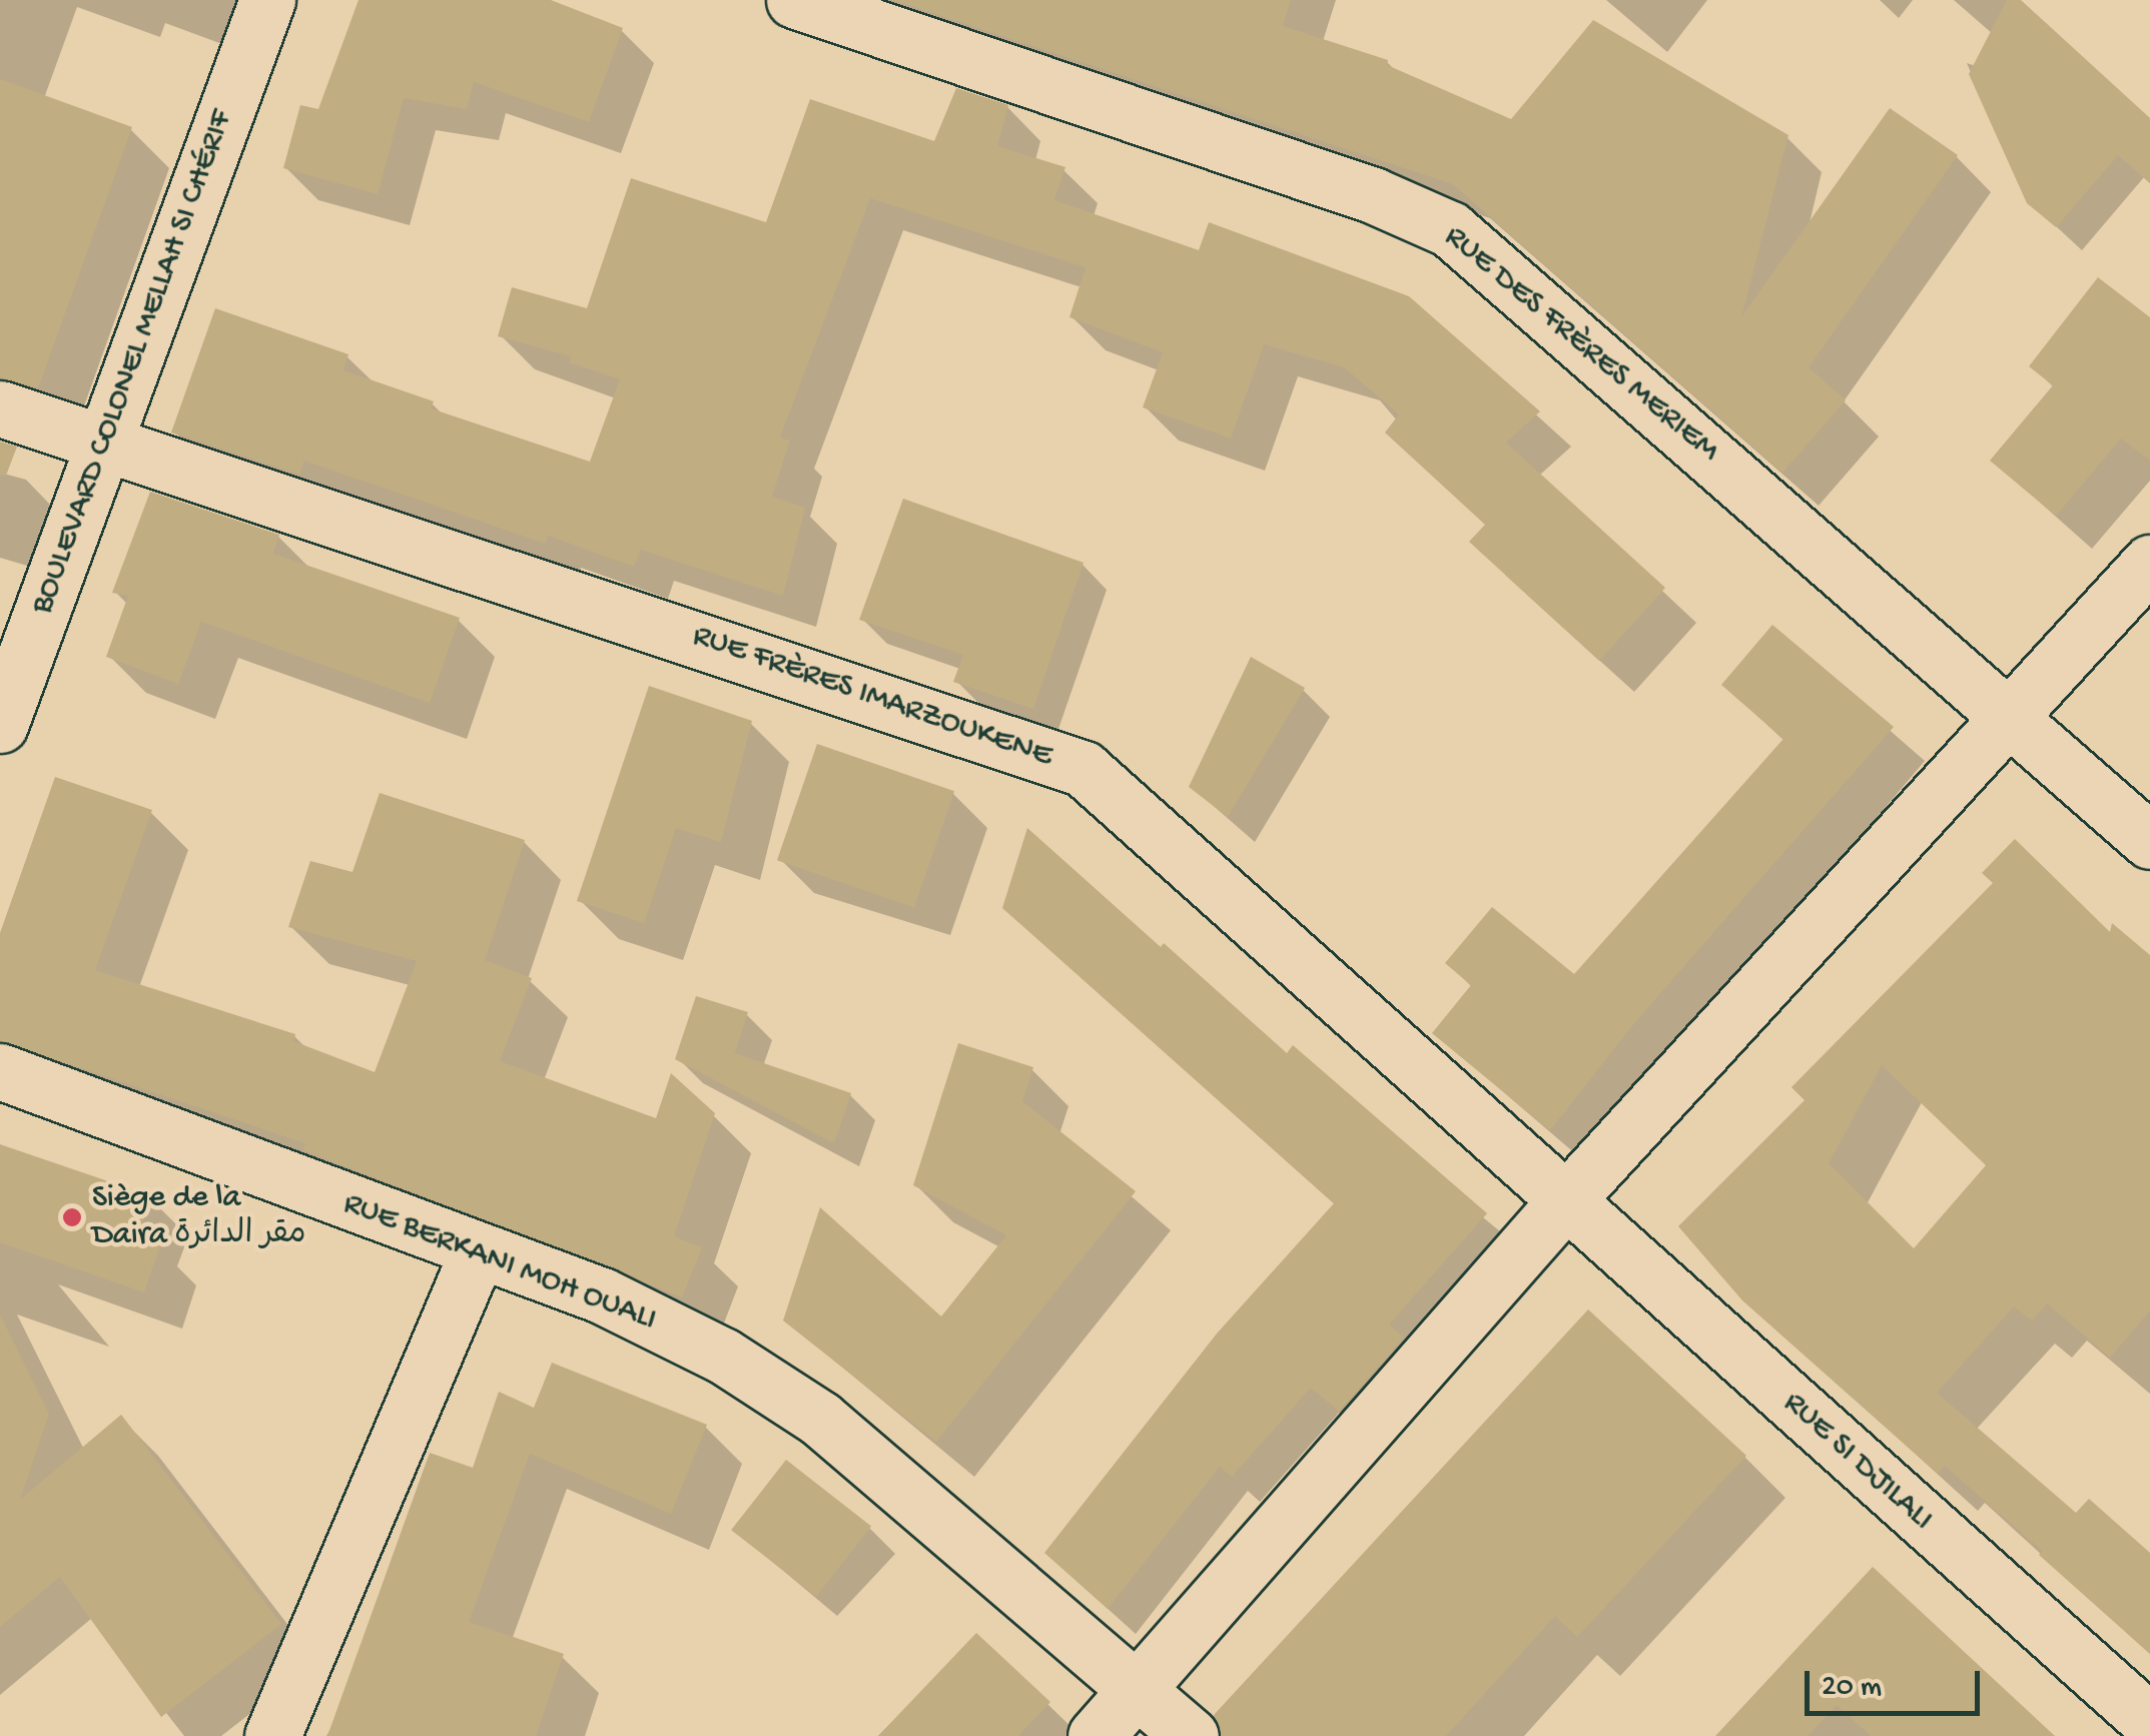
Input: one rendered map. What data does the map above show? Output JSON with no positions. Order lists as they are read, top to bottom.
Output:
{
  "streets": {
    "street": [
      "RUE DES FRÈRES MERIEM",
      "BOULEVARD COLONEL MELLAH SI CHÉRIF",
      "RUE FRÈRES IMARZOUKENE",
      "RUE BERKANI MOH OUALI",
      "RUE SI DJILALI"
    ]
  },
  "crossings": [
    ["BOULEVARD COLONEL MELLAH SI CHÉRIF", "RUE FRÈRES IMARZOUKENE"],
    ["RUE FRÈRES IMARZOUKENE", "RUE SI DJILALI"]
  ],
  "places": ["Siège de la Daira مقر الدائرة"],
  "scale_bar": "20 m"
}
